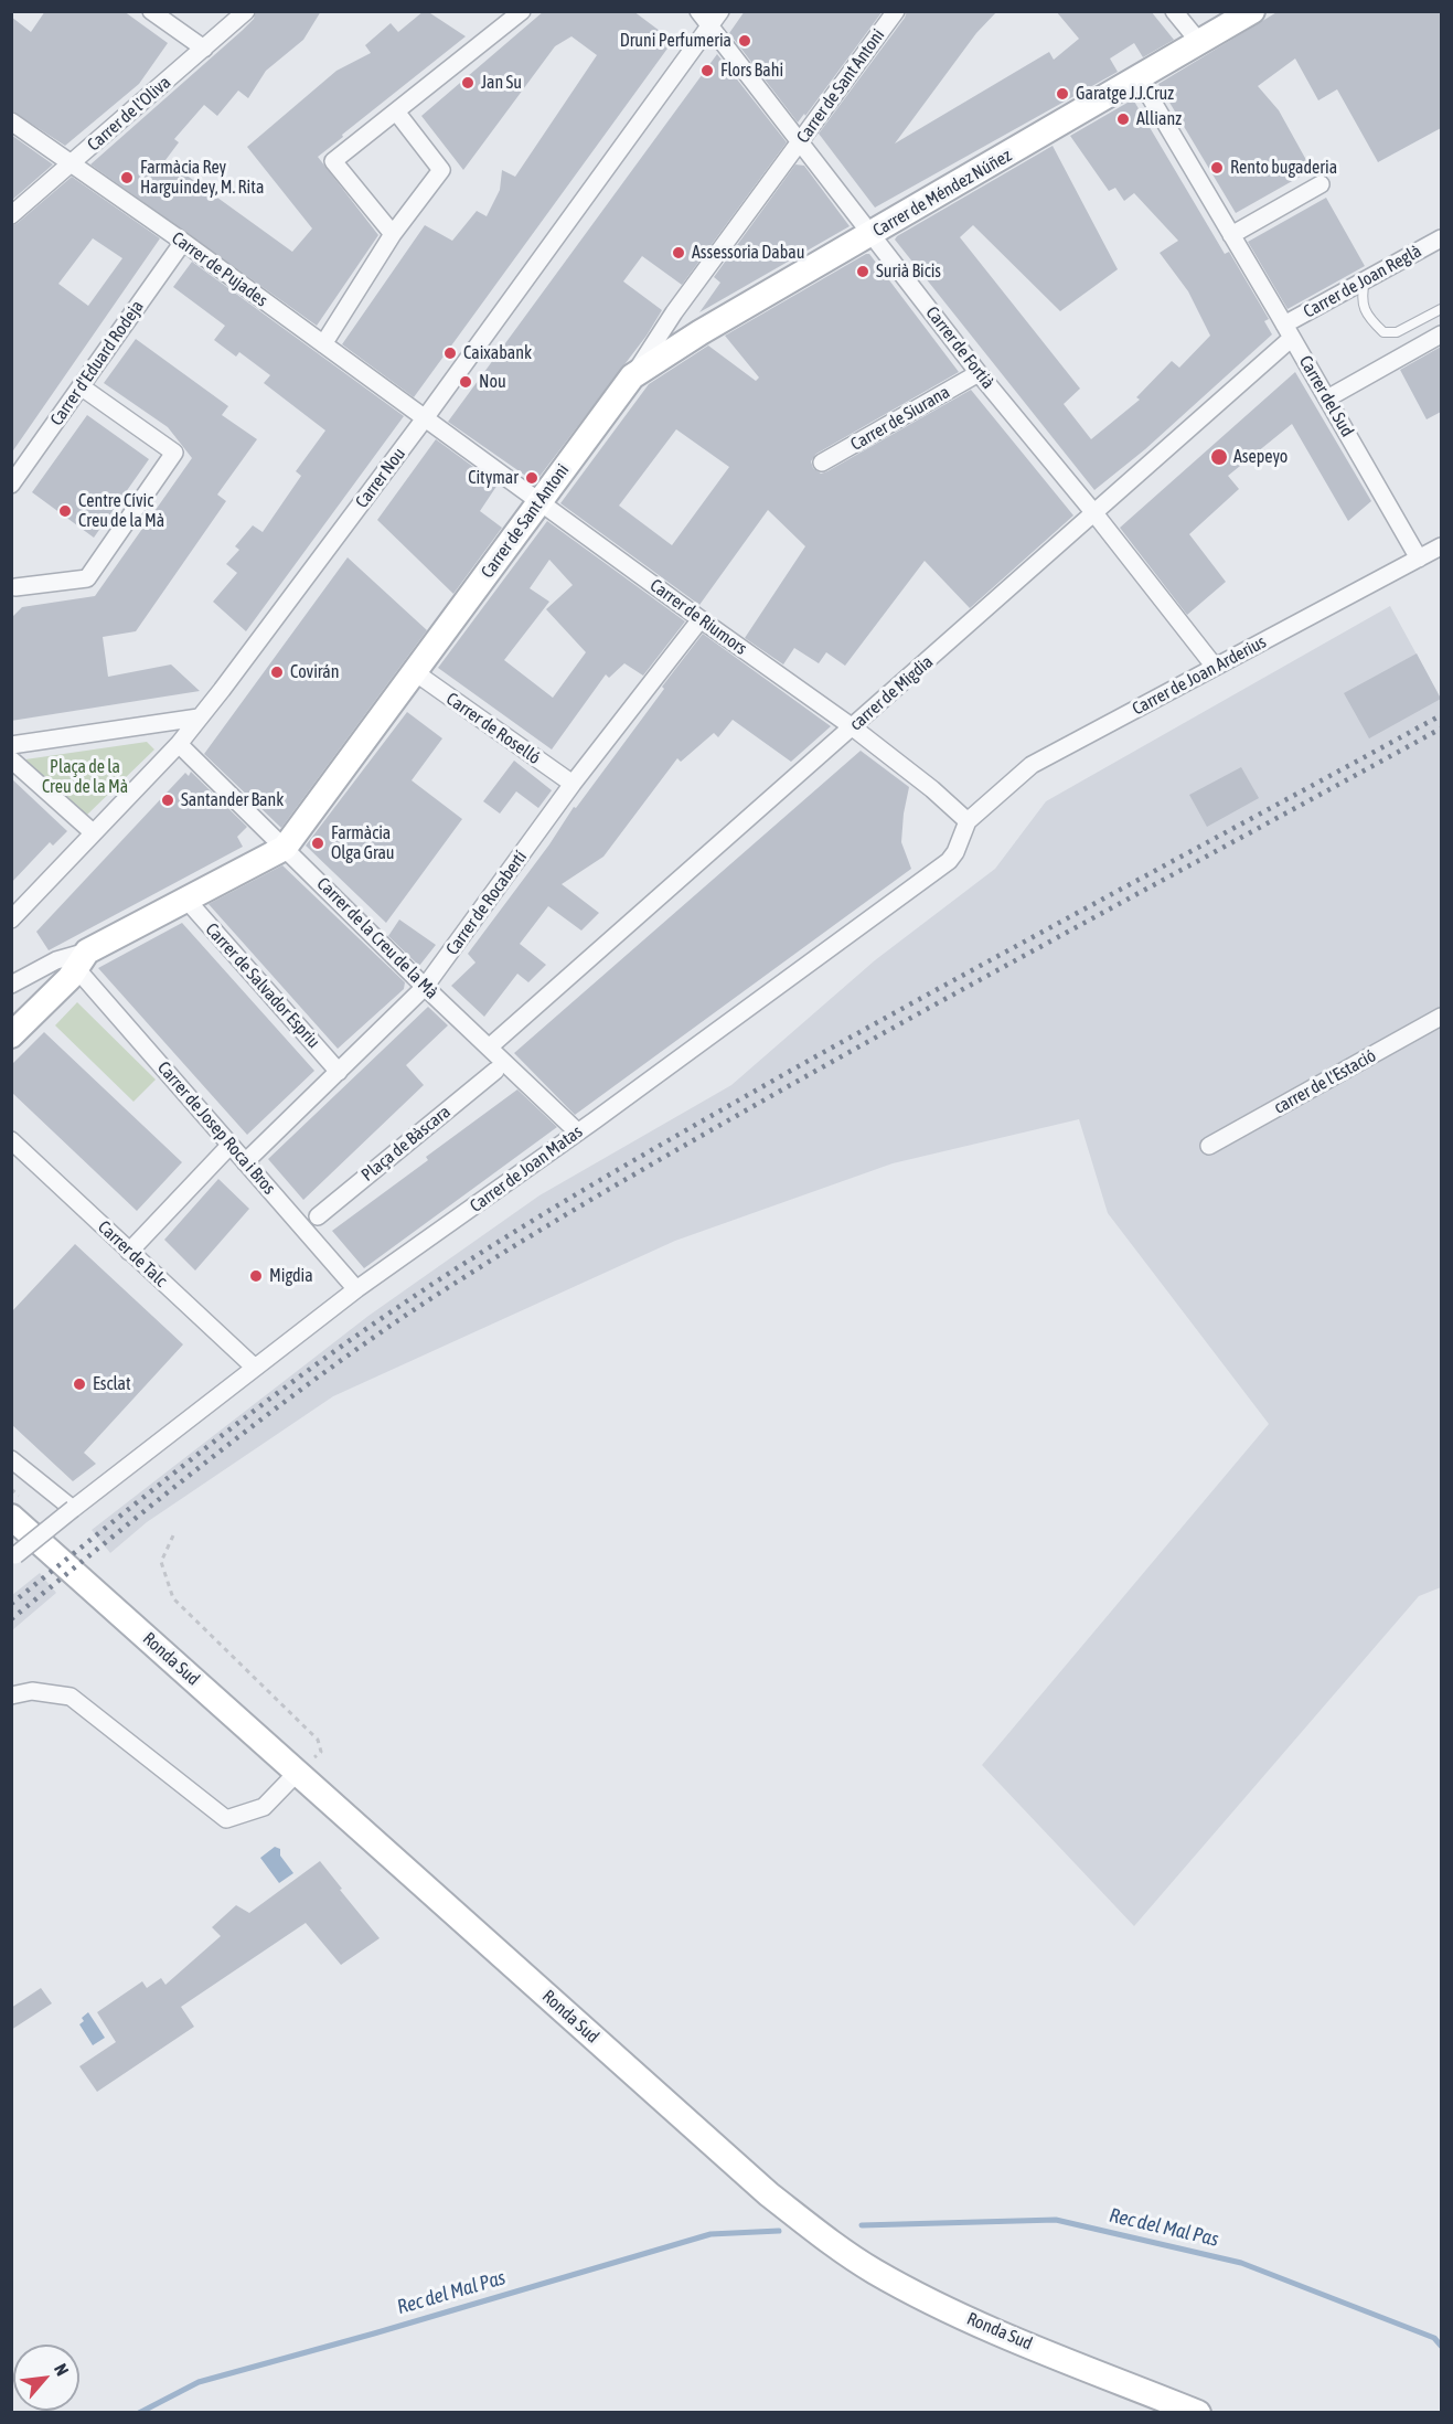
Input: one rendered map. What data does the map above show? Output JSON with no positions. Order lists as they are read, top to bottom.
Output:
{
  "streets": {
    "street": [
      "Carrer de Sant Antoni",
      "Carrer de l'Oliva",
      "Carrer de Méndez Núñez",
      "Carrer de Pujades",
      "Carrer de Joan Reglà",
      "Carrer de Fortià",
      "Carrer d'Eduard Rodeja",
      "Carrer del Sud",
      "Carrer de Siurana",
      "Carrer Nou",
      "Carrer de Riumors",
      "Carrer de Joan Arderius",
      "carrer de Migdia",
      "Carrer de Roselló",
      "Carrer de Rocabertí",
      "Carrer de la Creu de la Mà",
      "Carrer de Salvador Espriu",
      "carrer de l'Estació",
      "Carrer de Josep Roca i Bros",
      "Plaça de Bàscara",
      "Carrer de Joan Matas",
      "Carrer de Talc",
      "Ronda Sud"
    ]
  },
  "crossings": [
    ["Carrer de Sant Antoni", "Carrer de Méndez Núñez"],
    ["Carrer de Sant Antoni", "Carrer de Fortià"],
    ["Carrer de Sant Antoni", "Carrer de Riumors"],
    ["Carrer de Sant Antoni", "Carrer de Roselló"],
    ["Carrer de Sant Antoni", "Carrer de la Creu de la Mà"],
    ["Carrer de Sant Antoni", "Carrer de Salvador Espriu"],
    ["Carrer de Sant Antoni", "Carrer de Josep Roca i Bros"],
    ["Carrer de l'Oliva", "Carrer de Pujades"],
    ["Carrer de Méndez Núñez", "Carrer de Fortià"],
    ["Carrer de Méndez Núñez", "Carrer del Sud"],
    ["Carrer de Pujades", "Carrer d'Eduard Rodeja"],
    ["Carrer de Pujades", "Carrer Nou"],
    ["Carrer de Pujades", "Carrer de Riumors"],
    ["Carrer de Joan Reglà", "Carrer del Sud"],
    ["Carrer de Joan Reglà", "carrer de Migdia"],
    ["Carrer de Fortià", "Carrer de Siurana"],
    ["Carrer de Fortià", "Carrer Nou"],
    ["Carrer de Fortià", "Carrer de Joan Arderius"],
    ["Carrer de Fortià", "carrer de Migdia"],
    ["Carrer del Sud", "Carrer de Joan Arderius"],
    ["Carrer del Sud", "carrer de Migdia"],
    ["Carrer Nou", "Carrer de Riumors"],
    ["Carrer Nou", "Carrer de la Creu de la Mà"],
    ["Carrer de Riumors", "Carrer de Joan Arderius"],
    ["Carrer de Riumors", "carrer de Migdia"],
    ["Carrer de Riumors", "Carrer de Rocabertí"],
    ["Carrer de Riumors", "Carrer de Joan Matas"],
    ["Carrer de Joan Arderius", "Carrer de Joan Matas"],
    ["carrer de Migdia", "Carrer de la Creu de la Mà"],
    ["Carrer de Roselló", "Carrer de Rocabertí"],
    ["Carrer de Rocabertí", "Carrer de la Creu de la Mà"],
    ["Carrer de Rocabertí", "Carrer de Salvador Espriu"],
    ["Carrer de Rocabertí", "Carrer de Josep Roca i Bros"],
    ["Carrer de la Creu de la Mà", "Carrer de Joan Matas"],
    ["Carrer de Josep Roca i Bros", "Carrer de Joan Matas"],
    ["Carrer de Joan Matas", "Carrer de Talc"]
  ],
  "water": ["Rec del Mal Pas"],
  "parks": ["Plaça de la Creu de la Mà"],
  "places": [
    "Druni Perfumeria",
    "Flors Bahi",
    "Jan Su",
    "Garatge J.J.Cruz",
    "Allianz",
    "Rento bugaderia",
    "Farmàcia Rey Harguindey, M. Rita",
    "Assessoria Dabau",
    "Surià Bicis",
    "Caixabank",
    "Nou",
    "Asepeyo",
    "Citymar",
    "Centre Cívic Creu de la Mà",
    "Covirán",
    "Santander Bank",
    "Farmàcia Olga Grau",
    "Migdia",
    "Esclat"
  ],
  "north": "top right"
}
